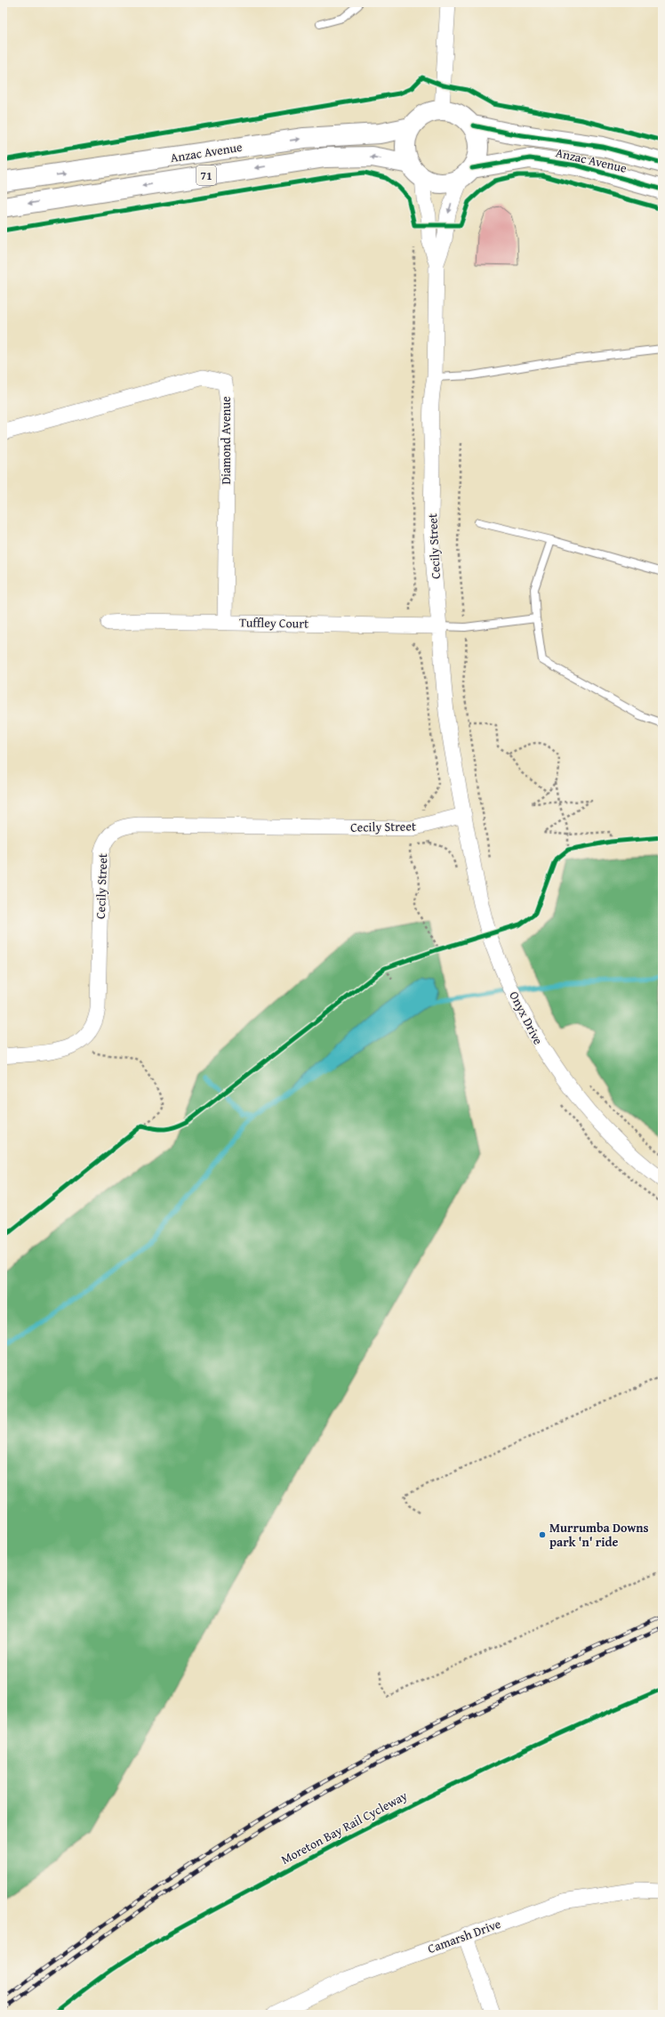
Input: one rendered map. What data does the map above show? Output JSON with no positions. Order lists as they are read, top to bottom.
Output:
{
  "streets": {
    "highway": ["Anzac Avenue", "71"],
    "street": [
      "Diamond Avenue",
      "Cecily Street",
      "Tuffley Court",
      "Onyx Drive",
      "Camarsh Drive"
    ],
    "cycle path": ["Moreton Bay Rail Cycleway"]
  },
  "crossings": [
    ["Anzac Avenue", "71"],
    ["Anzac Avenue", "Cecily Street"],
    ["71", "Cecily Street"],
    ["Diamond Avenue", "Tuffley Court"],
    ["Cecily Street", "Tuffley Court"],
    ["Cecily Street", "Onyx Drive"]
  ],
  "places": ["Murrumba Downs park 'n' ride"]
}
